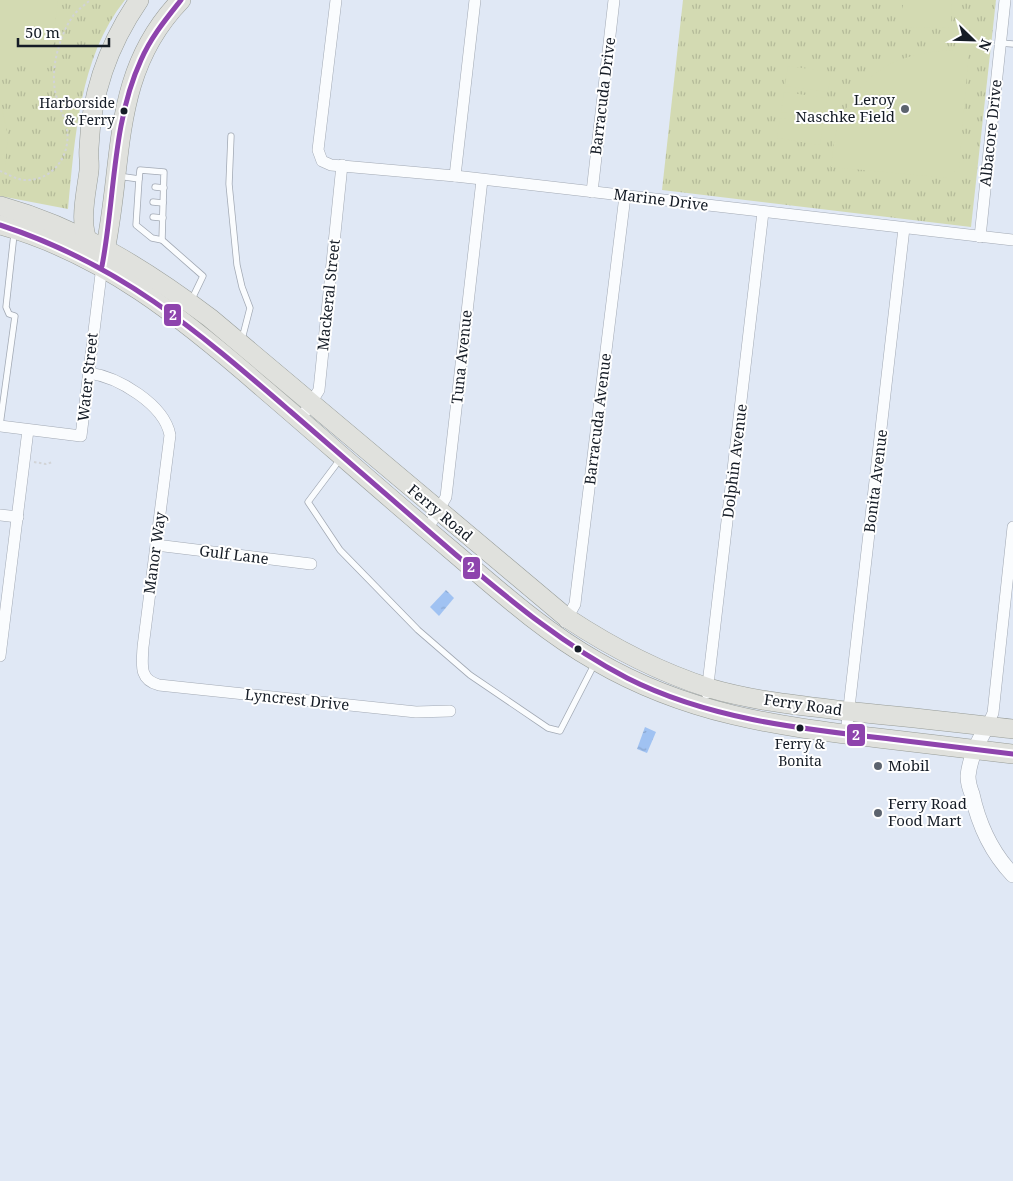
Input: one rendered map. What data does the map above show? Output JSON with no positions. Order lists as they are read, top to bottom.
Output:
{
  "streets": {
    "main road": ["Ferry Road"],
    "street": [
      "Barracuda Drive",
      "Albacore Drive",
      "Marine Drive",
      "Mackeral Street",
      "Tuna Avenue",
      "Water Street",
      "Barracuda Avenue",
      "Dolphin Avenue",
      "Bonita Avenue",
      "Manor Way",
      "Gulf Lane",
      "Lyncrest Drive"
    ]
  },
  "crossings": [
    ["Barracuda Drive", "Marine Drive"],
    ["Albacore Drive", "Marine Drive"],
    ["Marine Drive", "Mackeral Street"],
    ["Marine Drive", "Tuna Avenue"],
    ["Marine Drive", "Barracuda Avenue"],
    ["Marine Drive", "Dolphin Avenue"],
    ["Marine Drive", "Bonita Avenue"],
    ["Mackeral Street", "Ferry Road"],
    ["Tuna Avenue", "Ferry Road"],
    ["Water Street", "Ferry Road"],
    ["Water Street", "Manor Way"],
    ["Barracuda Avenue", "Ferry Road"],
    ["Dolphin Avenue", "Ferry Road"],
    ["Bonita Avenue", "Ferry Road"],
    ["Manor Way", "Gulf Lane"],
    ["Manor Way", "Lyncrest Drive"]
  ],
  "places": [
    "Leroy Naschke Field",
    "Harborside & Ferry",
    "Ferry & Bonita",
    "Mobil",
    "Ferry Road Food Mart"
  ],
  "lines": ["transit line 2"],
  "scale_bar": "50 m",
  "north": "bottom right"
}
